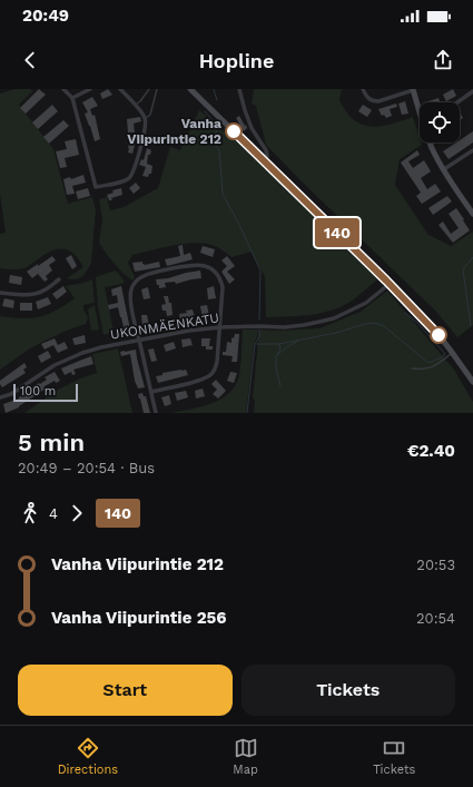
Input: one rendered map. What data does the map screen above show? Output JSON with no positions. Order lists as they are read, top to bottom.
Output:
{
  "streets": {
    "street": ["UKONMÄENKATU"]
  },
  "places": ["Vanha Viipurintie 212"],
  "lines": ["bus line 140"],
  "scale_bar": "100 m",
  "page": {
    "status": "20:49",
    "header": "Hopline",
    "on_map": "140",
    "scale": "100 m",
    "heading": ["5 min", "20:49 – 20:54 · Bus", "€2.40"],
    "legs": ["4", "140"],
    "list": [
      {
        "name": "Vanha Viipurintie 212",
        "value": "20:53"
      },
      {
        "name": "Vanha Viipurintie 256",
        "value": "20:54"
      }
    ],
    "buttons": ["Start", "Tickets"],
    "tabs": ["Directions", "Map", "Tickets"]
  }
}
